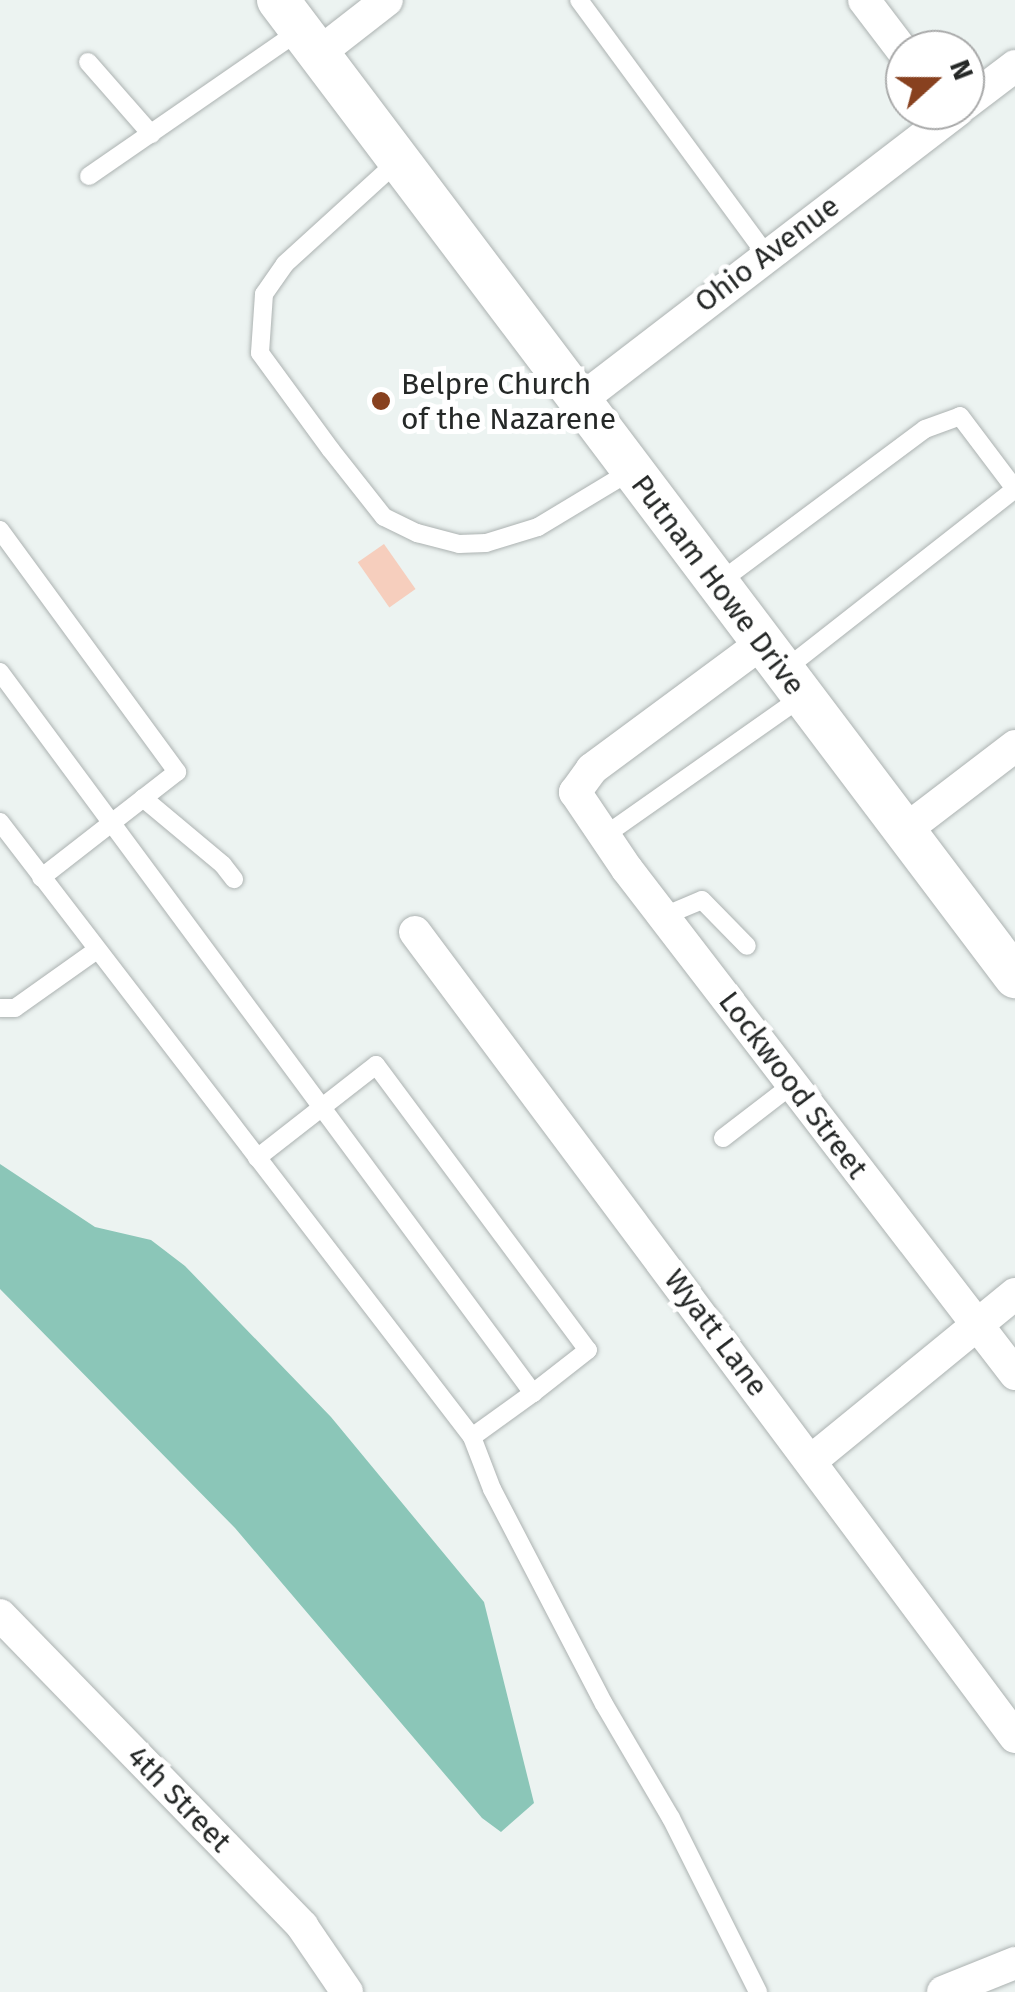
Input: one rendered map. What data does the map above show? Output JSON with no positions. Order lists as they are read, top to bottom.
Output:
{
  "streets": {
    "street": [
      "Ohio Avenue",
      "Putnam Howe Drive",
      "Lockwood Street",
      "Wyatt Lane",
      "4th Street"
    ]
  },
  "crossings": [
    ["Ohio Avenue", "Putnam Howe Drive"],
    ["Putnam Howe Drive", "Lockwood Street"]
  ],
  "places": ["Belpre Church of the Nazarene"],
  "north": "right"
}
